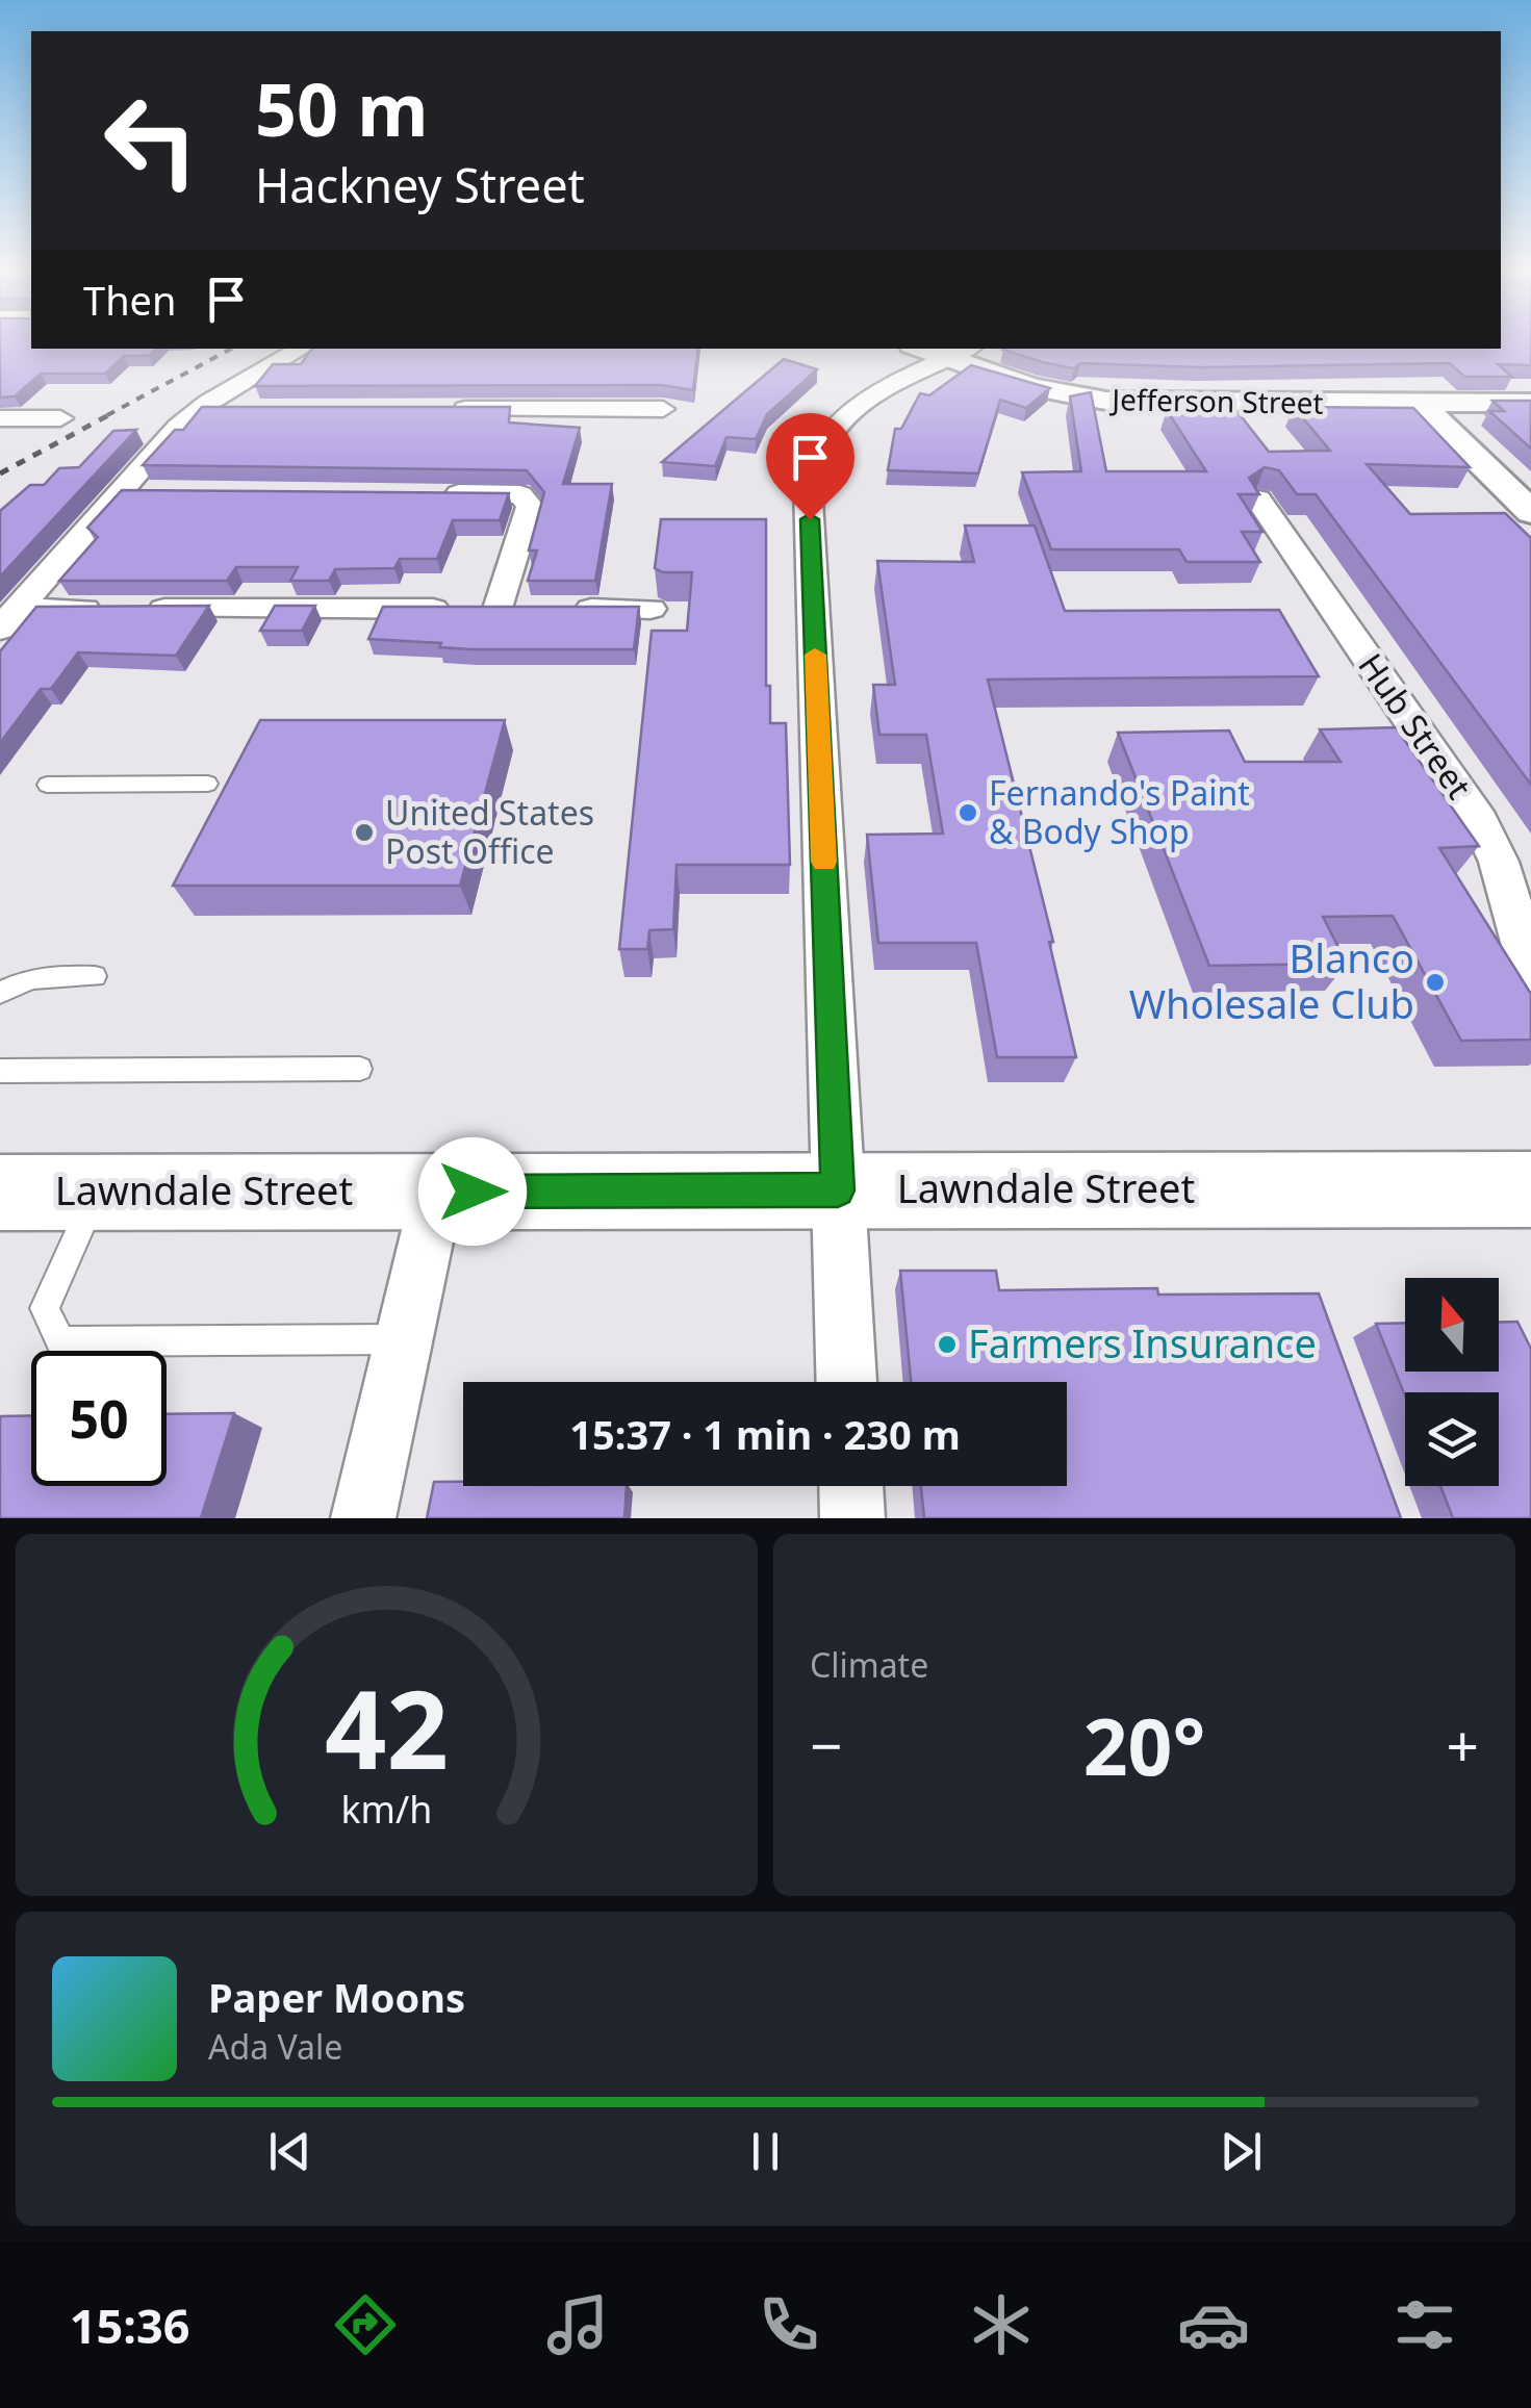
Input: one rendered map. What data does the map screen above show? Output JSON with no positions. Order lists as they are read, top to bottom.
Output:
{
  "streets": {
    "main road": ["Lawndale Street"],
    "street": ["Jefferson Street", "Hub Street"]
  },
  "places": [
    "Fernando's Paint & Body Shop",
    "United States Post Office",
    "Blanco Wholesale Club",
    "Farmers Insurance"
  ],
  "north": "top",
  "page": {
    "turn": ["50 m", "Hackney Street"],
    "then": "Then",
    "limit": "50",
    "trip": "15:37 · 1 min · 230 m",
    "tile": "Climate",
    "heat": ["−", "20°", "+"],
    "song": ["Paper Moons", "Ada Vale"],
    "tabs": "15:36",
    "gauge": ["42", "km/h"]
  }
}
